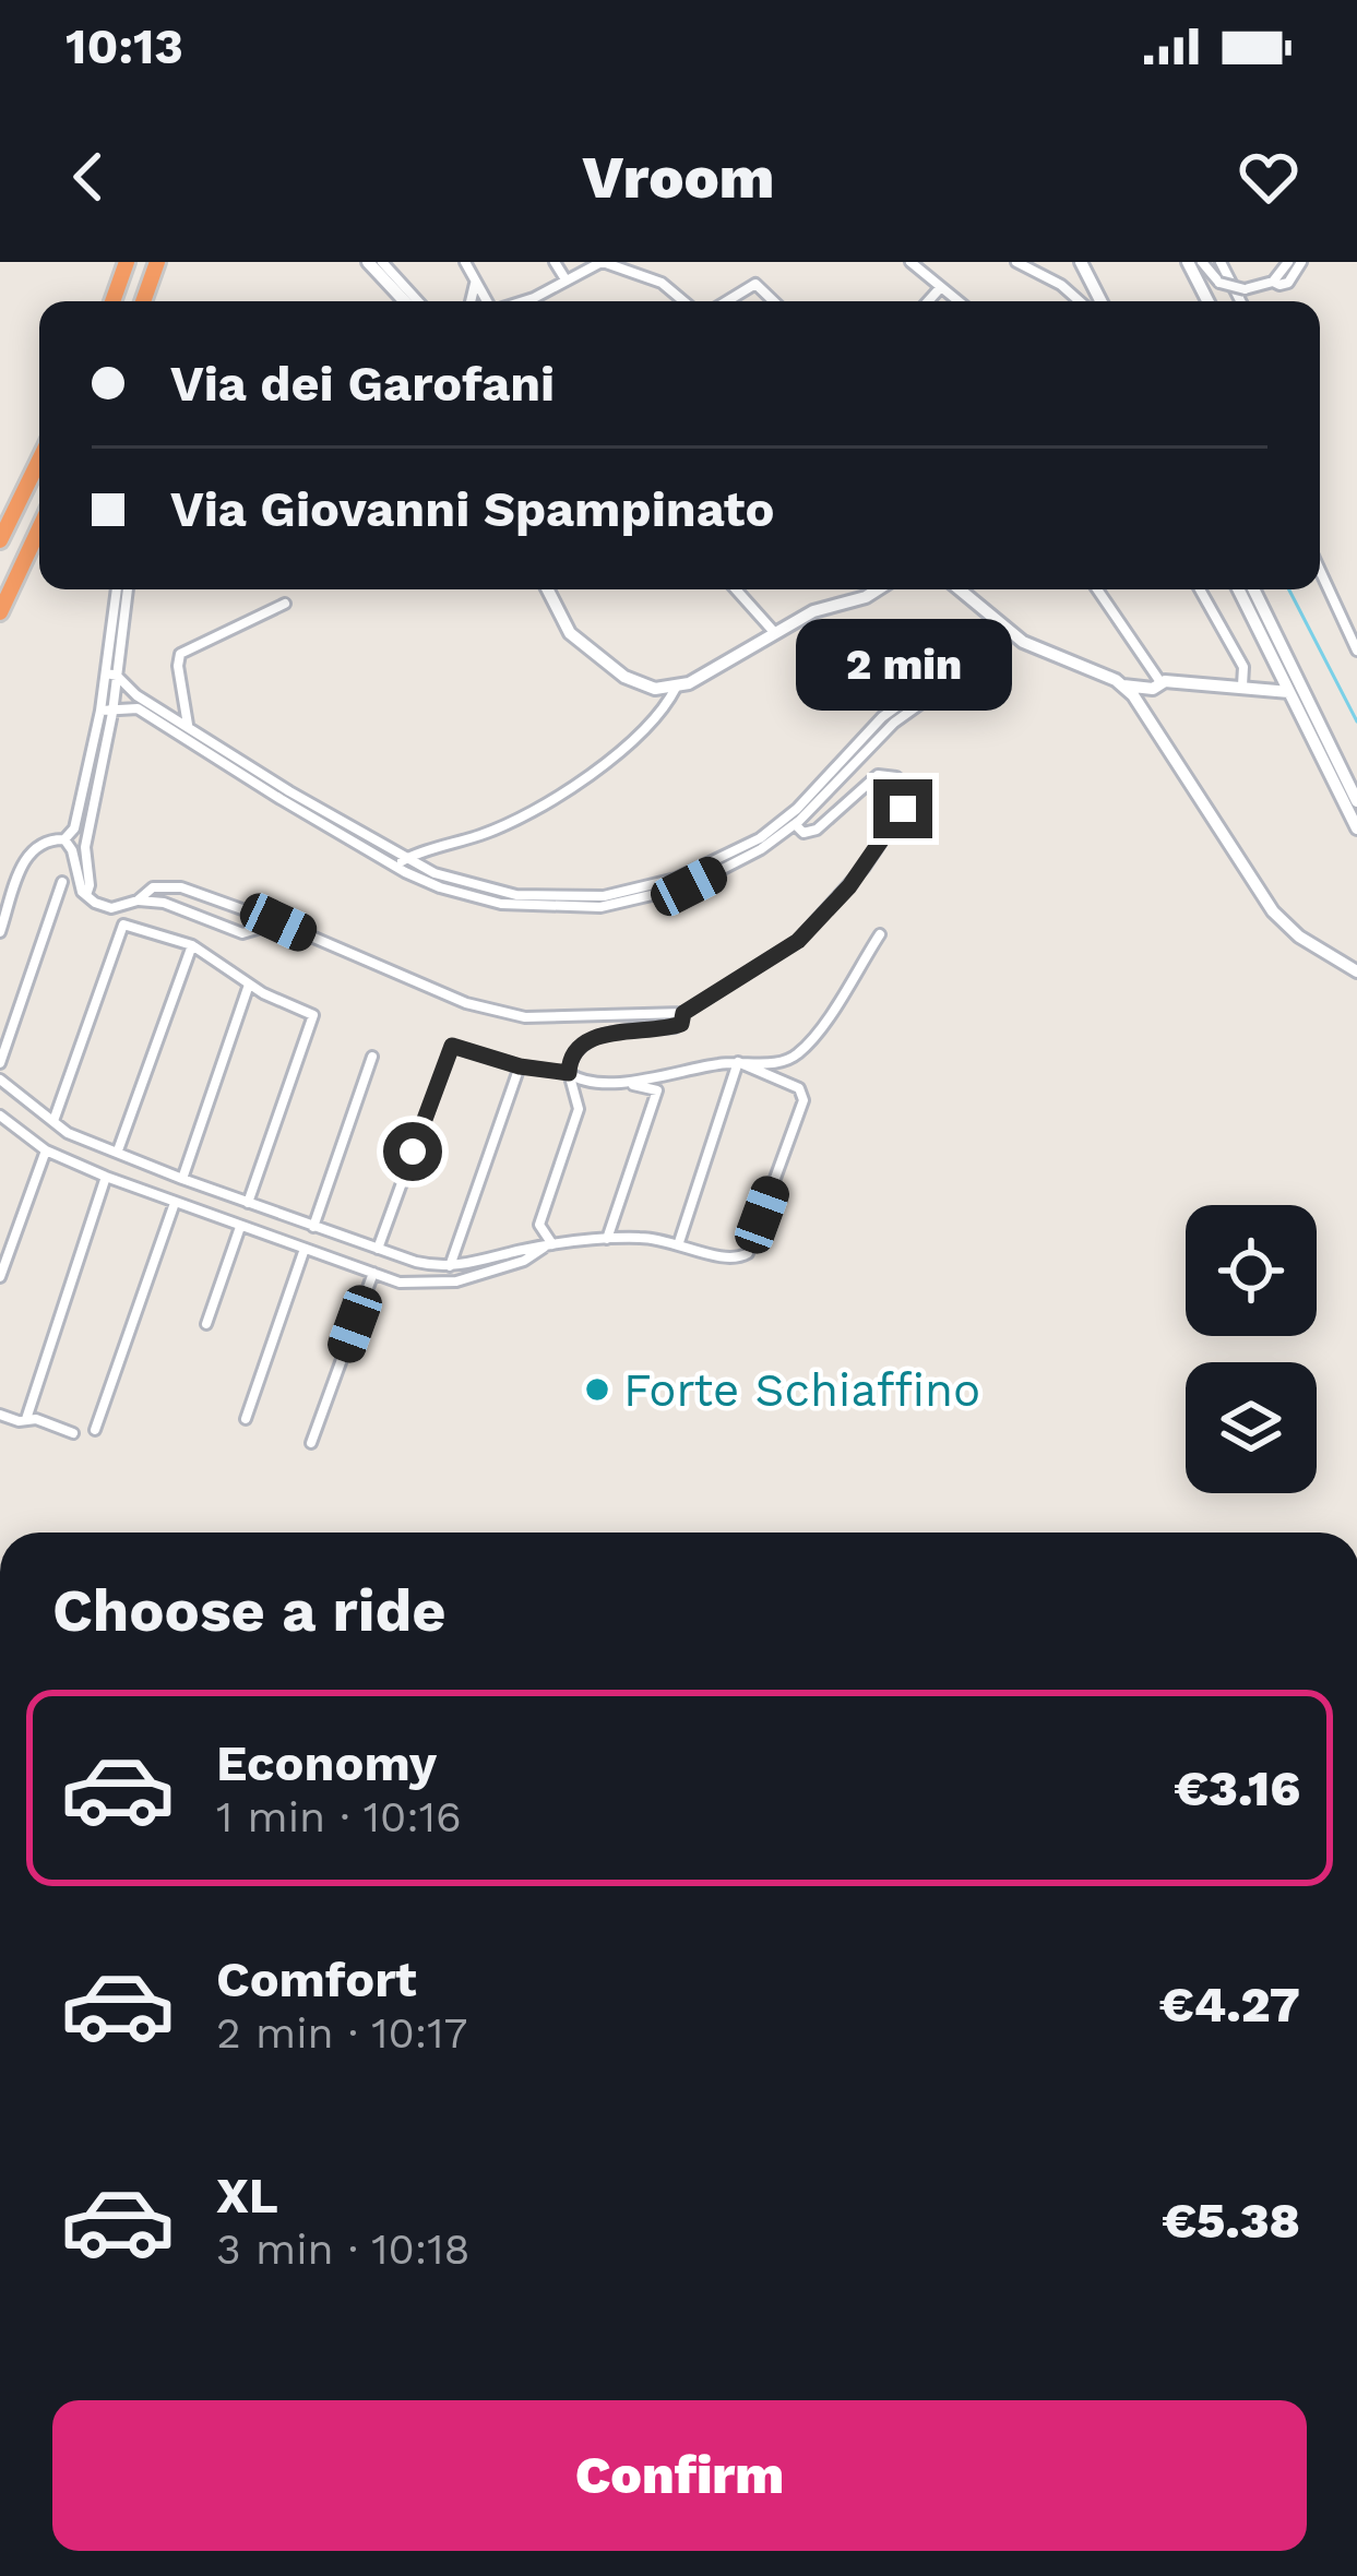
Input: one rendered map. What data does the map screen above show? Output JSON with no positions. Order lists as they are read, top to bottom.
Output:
{
  "places": ["Forte Schiaffino"],
  "page": {
    "status": "10:13",
    "header": "Vroom",
    "banner": ["Via dei Garofani", "Via Giovanni Spampinato"],
    "bubble": "2 min",
    "heading": "Choose a ride",
    "list": [
      {
        "name": "Economy",
        "note": "1 min · 10:16",
        "value": "€3.16"
      },
      {
        "name": "Comfort",
        "note": "2 min · 10:17",
        "value": "€4.27"
      },
      {
        "name": "XL",
        "note": "3 min · 10:18",
        "value": "€5.38"
      }
    ],
    "buttons": "Confirm"
  }
}
